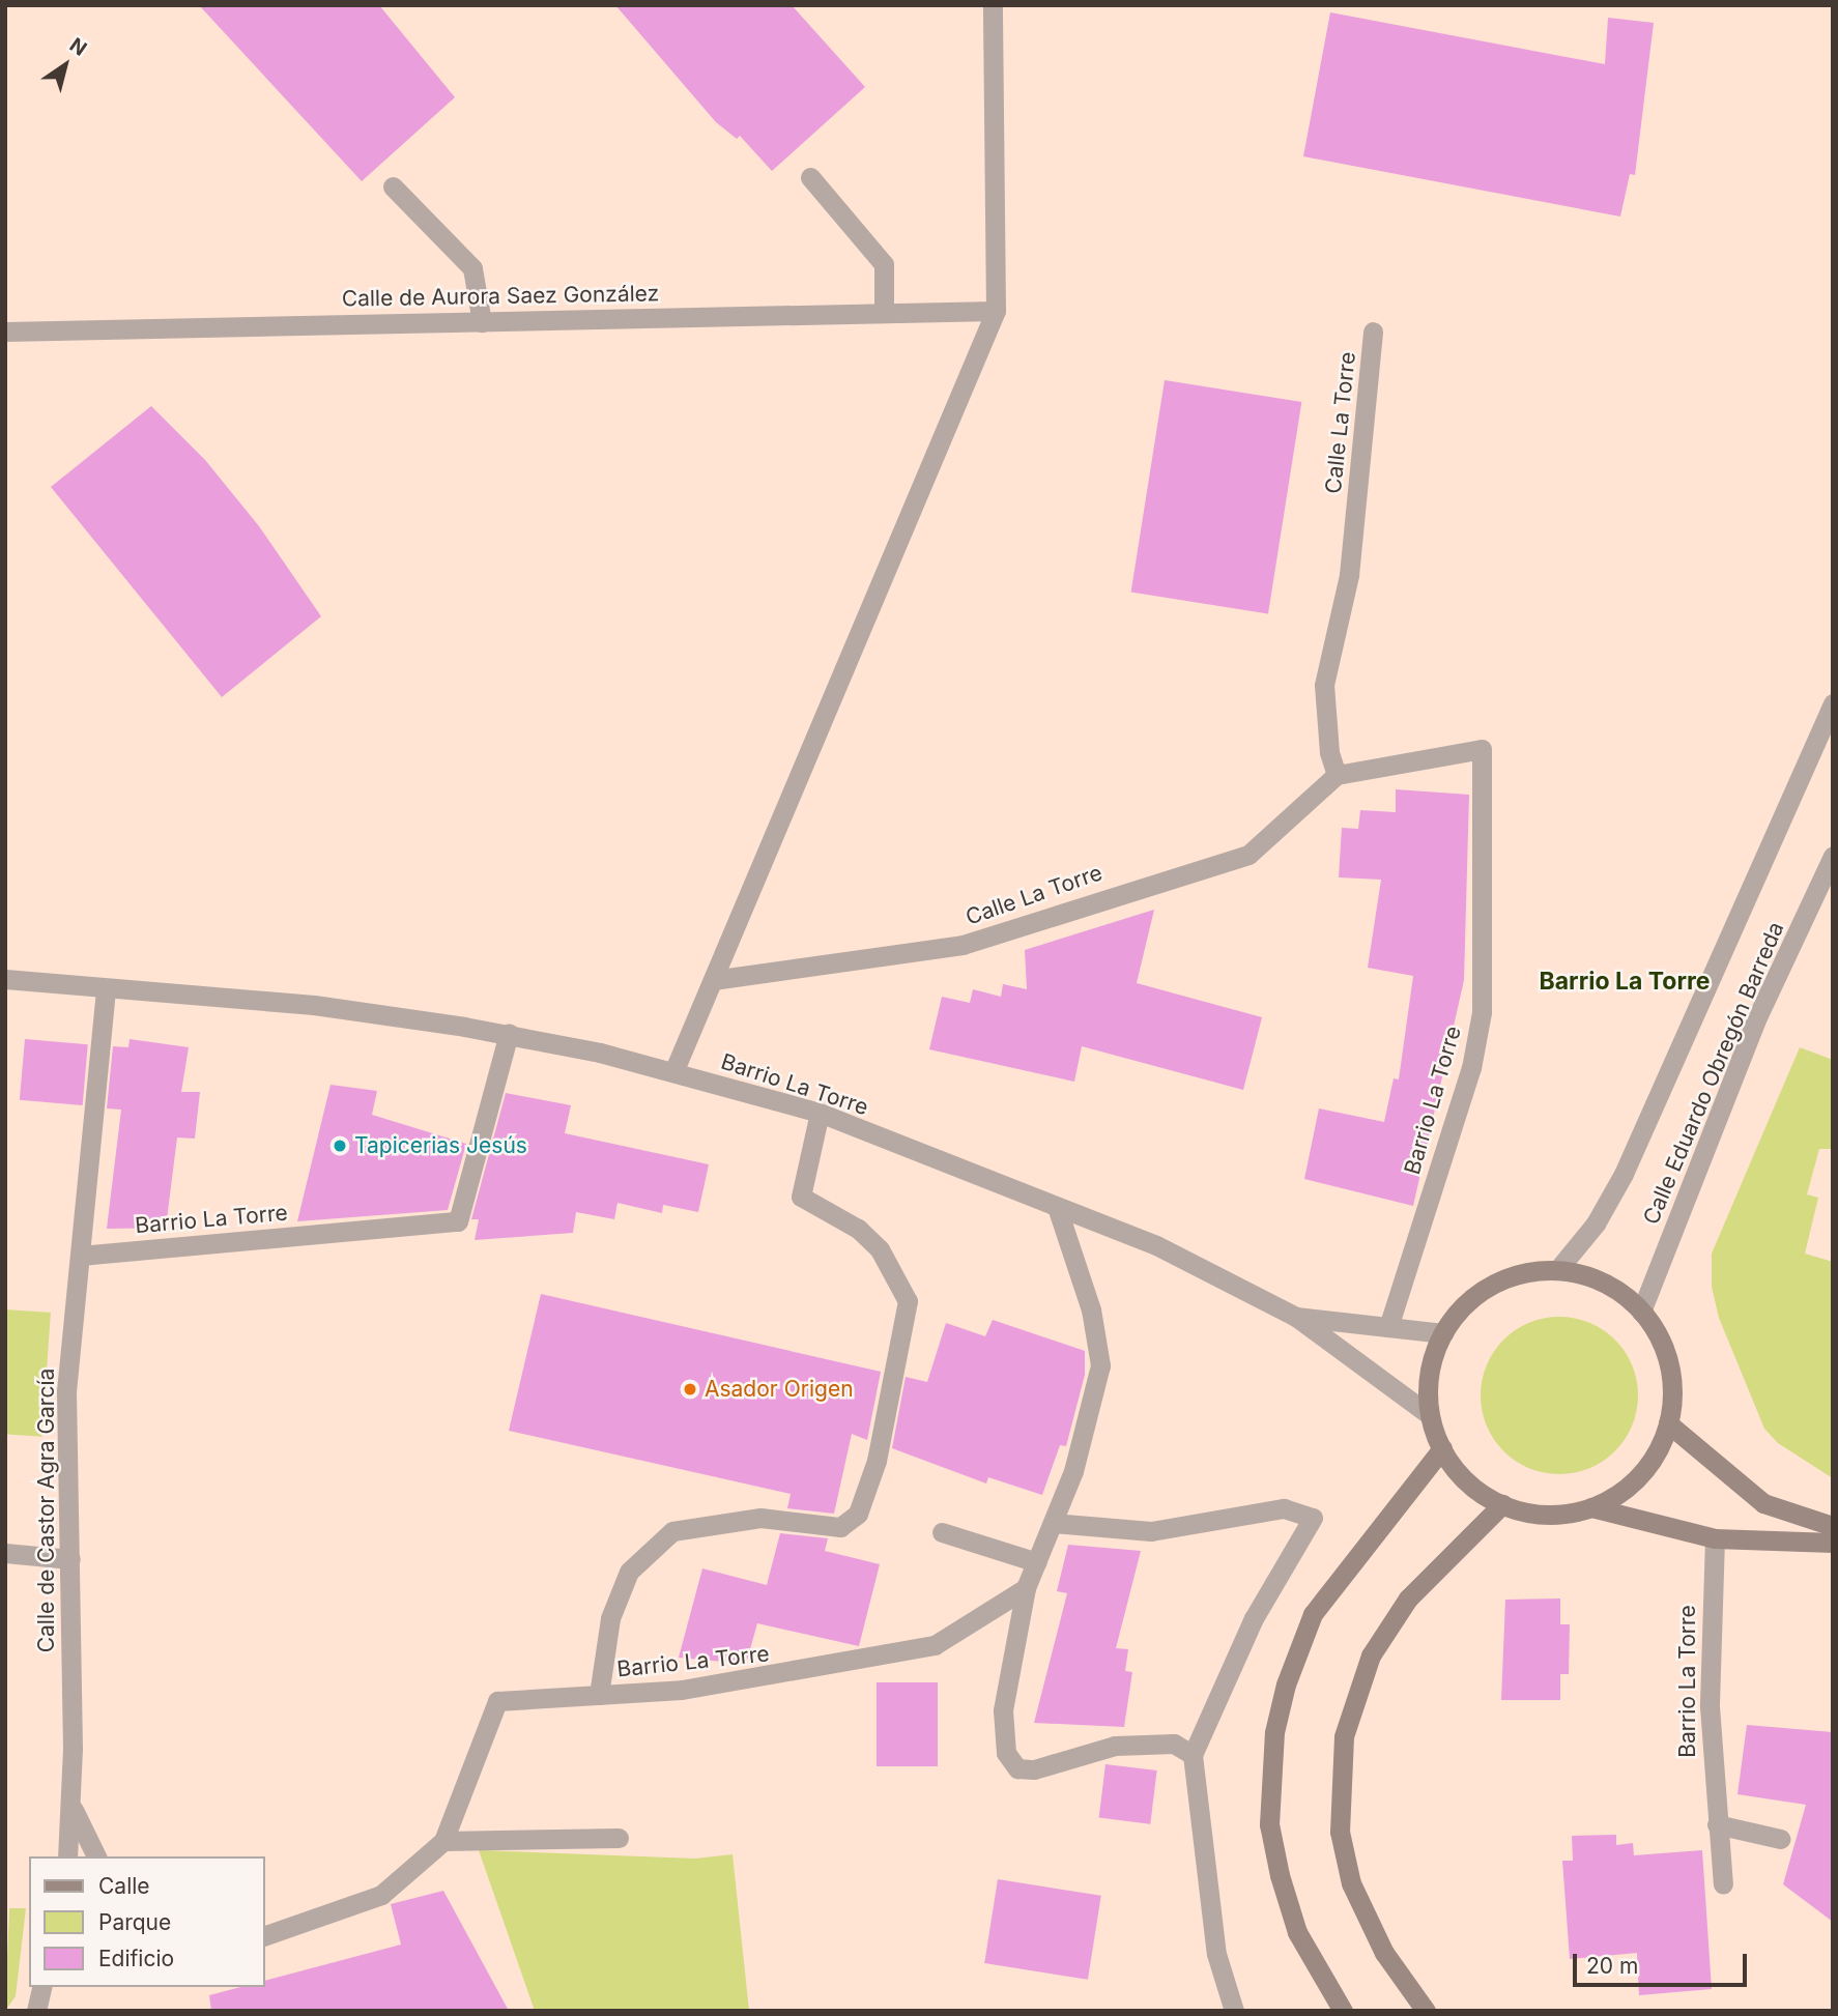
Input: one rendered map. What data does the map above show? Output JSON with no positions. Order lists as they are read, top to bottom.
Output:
{
  "streets": {
    "street": [
      "Calle de Aurora Saez González",
      "Calle La Torre",
      "Calle Eduardo Obregón Barreda",
      "Barrio La Torre",
      "Calle de Castor Agra García"
    ]
  },
  "crossings": [
    ["Calle La Torre", "Barrio La Torre"],
    ["Calle Eduardo Obregón Barreda", "Barrio La Torre"],
    ["Barrio La Torre", "Calle de Castor Agra García"]
  ],
  "districts": ["Barrio La Torre"],
  "places": ["Tapicerias Jesús", "Asador Origen"],
  "legend": ["Calle", "Parque", "Edificio"],
  "scale_bar": "20 m",
  "north": "top right"
}
